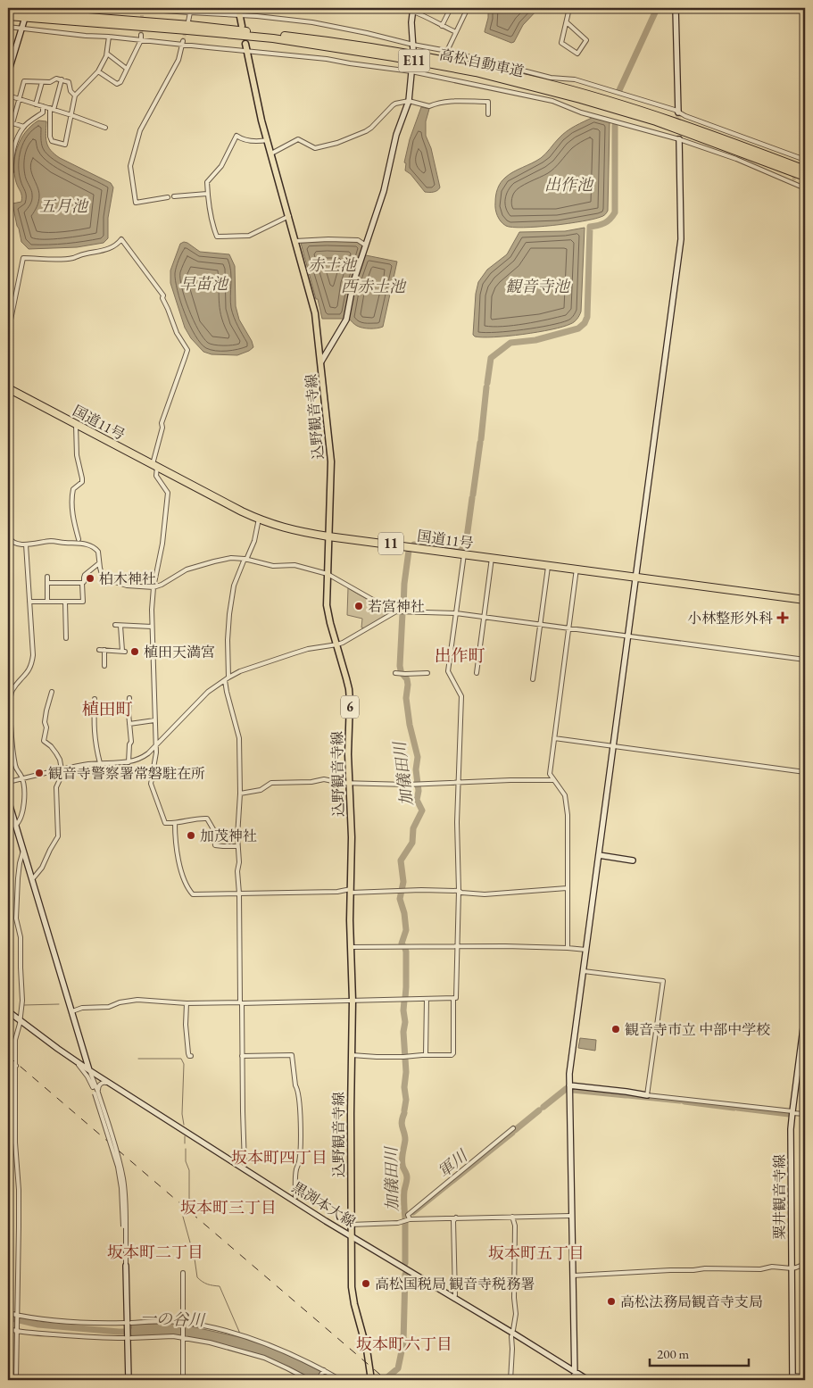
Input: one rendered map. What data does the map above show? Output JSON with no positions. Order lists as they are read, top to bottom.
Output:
{
  "streets": {
    "highway": [
      "E11",
      "高松自動車道",
      "国道11号",
      "11"
    ],
    "main road": ["込野観音寺線", "6"],
    "street": ["粟井観音寺線", "黒渕本大線"]
  },
  "crossings": [
    ["込野観音寺線", "国道11号"],
    ["込野観音寺線", "黒渕本大線"]
  ],
  "districts": [
    "出作町",
    "植田町",
    "坂本町四丁目",
    "坂本町三丁目",
    "坂本町二丁目",
    "坂本町五丁目",
    "坂本町六丁目"
  ],
  "water": [
    "出作池",
    "五月池",
    "赤土池",
    "早苗池",
    "西赤土池",
    "観音寺池",
    "加儀田川",
    "軍川",
    "一の谷川"
  ],
  "places": {
    "other": [
      "柏木神社",
      "若宮神社",
      "植田天満宮",
      "観音寺警察署常磐駐在所",
      "加茂神社",
      "観音寺市立 中部中学校",
      "高松国税局 観音寺税務署",
      "高松法務局観音寺支局"
    ],
    "health": ["小林整形外科"]
  },
  "scale_bar": "200 m"
}
